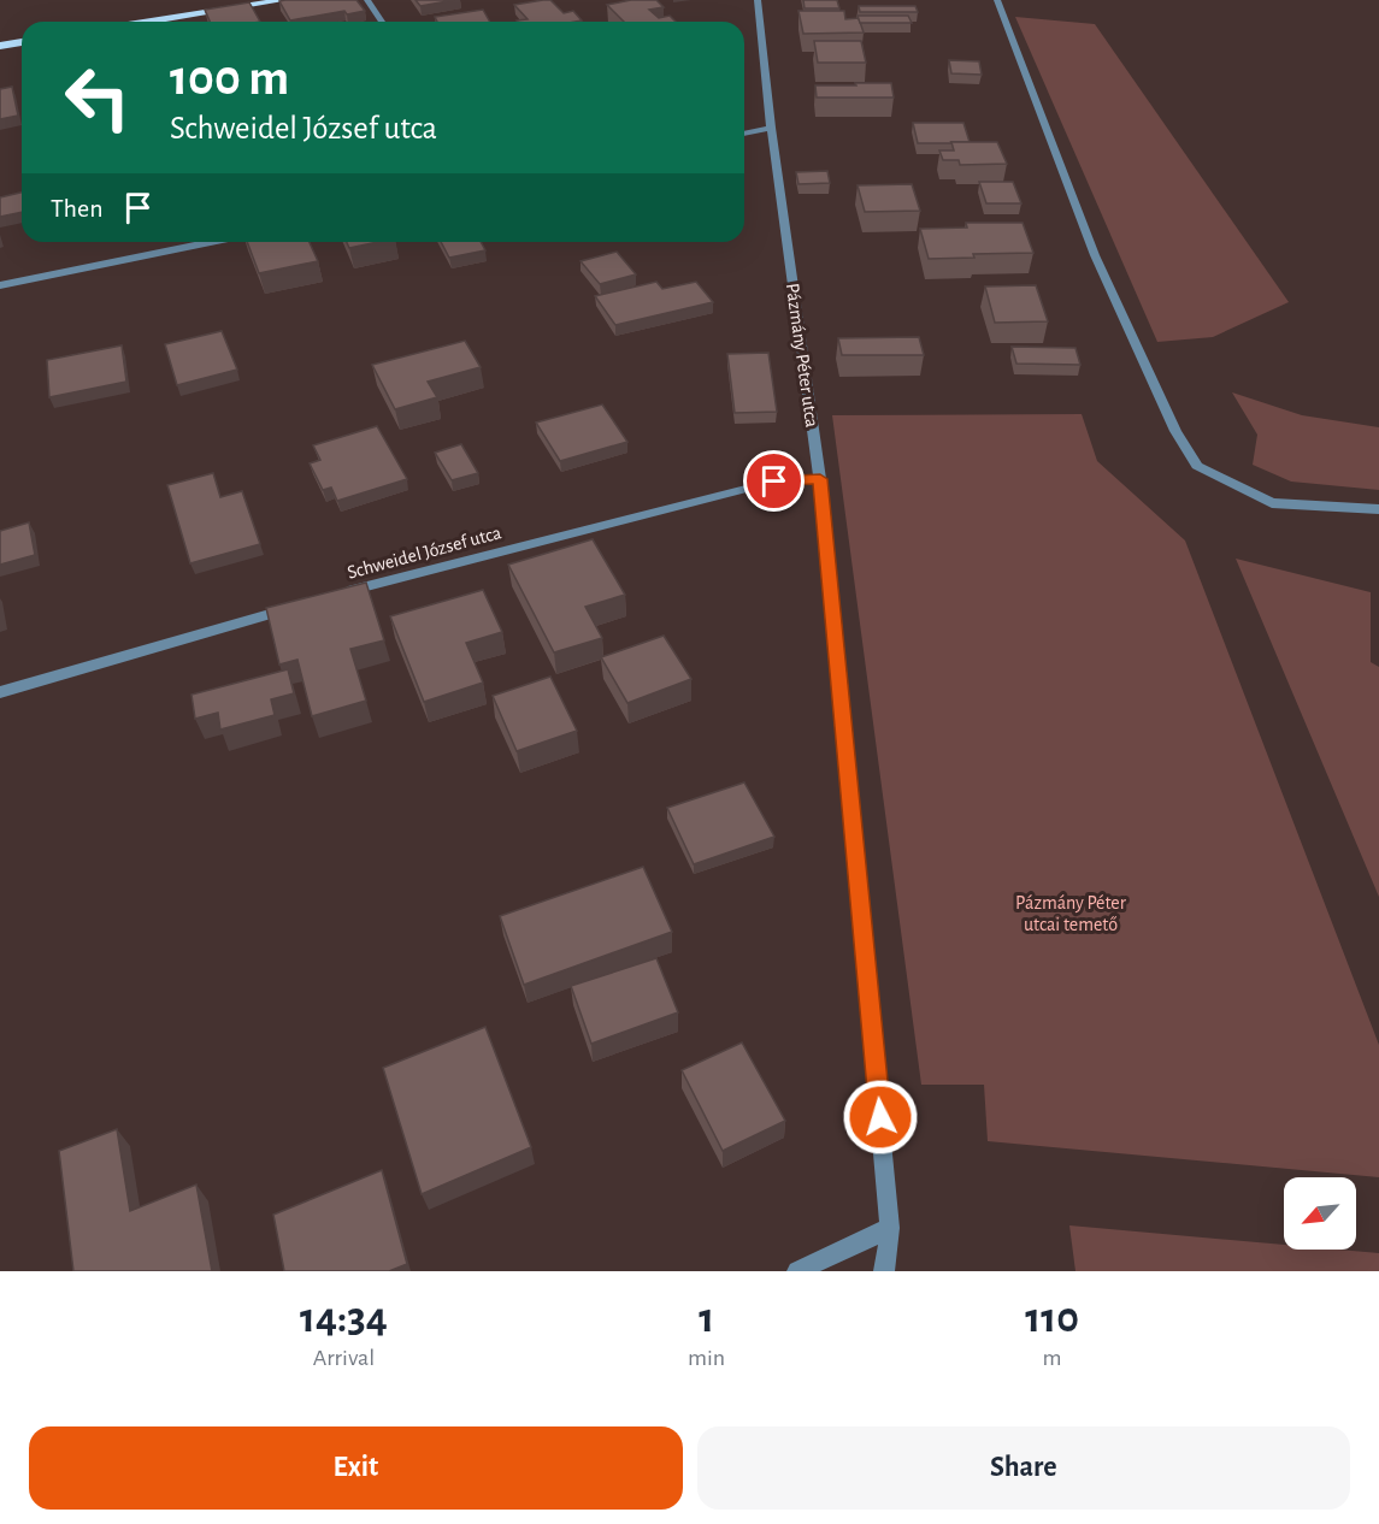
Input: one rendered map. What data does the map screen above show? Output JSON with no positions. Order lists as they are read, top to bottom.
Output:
{
  "streets": {
    "street": ["Pázmány Péter utca", "Schweidel József utca"]
  },
  "crossings": [
    ["Pázmány Péter utca", "Schweidel József utca"]
  ],
  "parks": ["Pázmány Péter utcai temető"],
  "north": "bottom left",
  "page": {
    "turn": ["100 m", "Schweidel József utca"],
    "then": "Then",
    "eta": [
      "14:34",
      "Arrival",
      "1",
      "min",
      "110",
      "m"
    ],
    "buttons": ["Exit", "Share"]
  }
}
